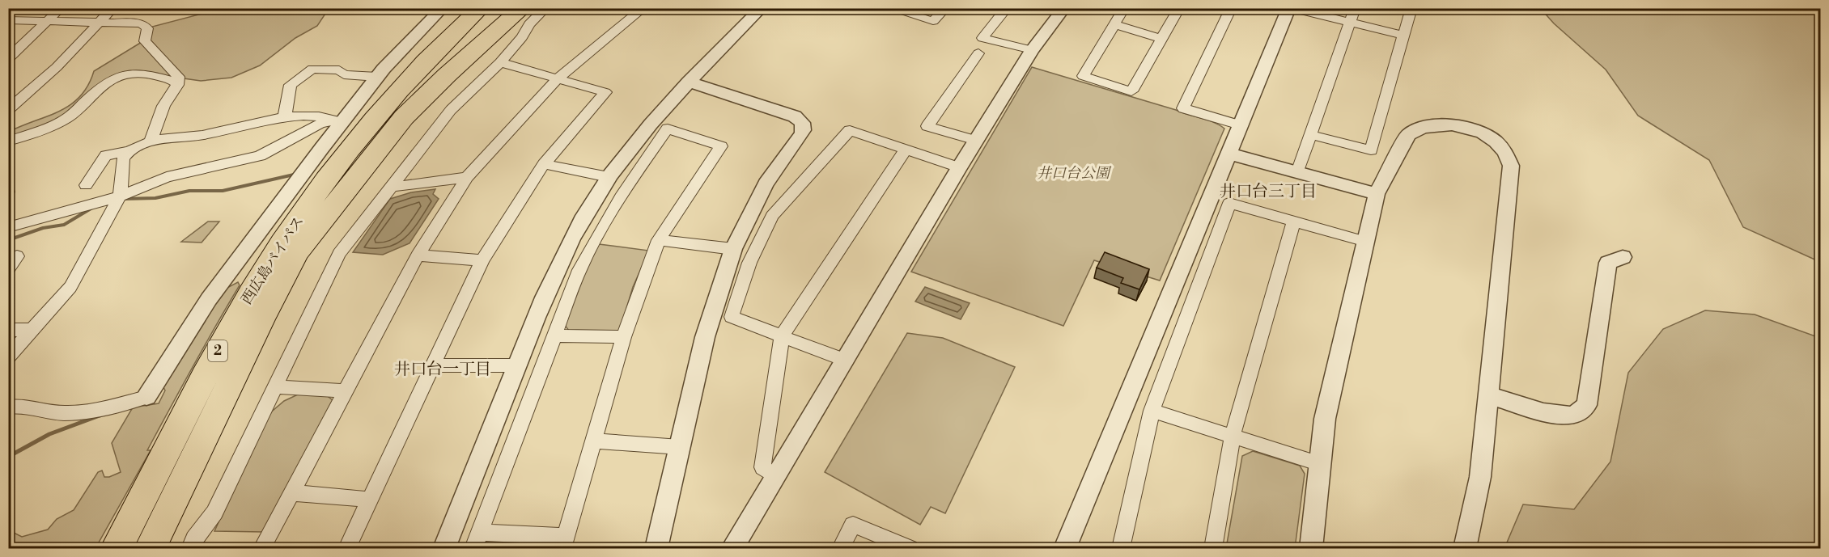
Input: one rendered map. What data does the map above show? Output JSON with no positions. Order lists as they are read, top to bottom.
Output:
{
  "streets": {
    "highway": ["西広島バイパス", "2"]
  },
  "districts": ["井口台三丁目", "井口台一丁目"],
  "parks": ["井口台公園"]
}
